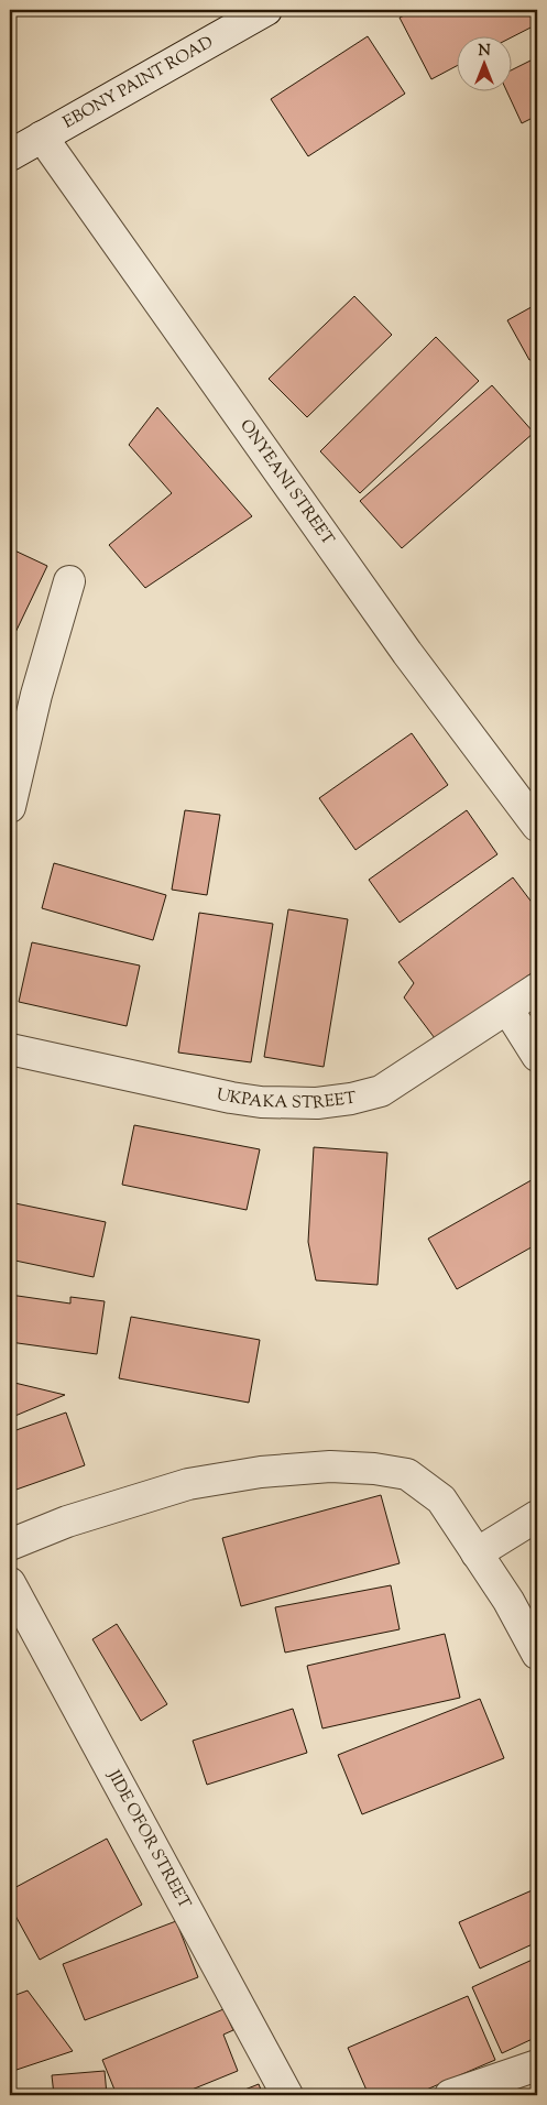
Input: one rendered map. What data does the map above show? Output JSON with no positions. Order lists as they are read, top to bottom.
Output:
{
  "streets": {
    "street": [
      "EBONY PAINT ROAD",
      "ONYEANI STREET",
      "UKPAKA STREET",
      "JIDE OFOR STREET"
    ]
  },
  "crossings": [
    ["EBONY PAINT ROAD", "ONYEANI STREET"]
  ],
  "north": "top"
}
